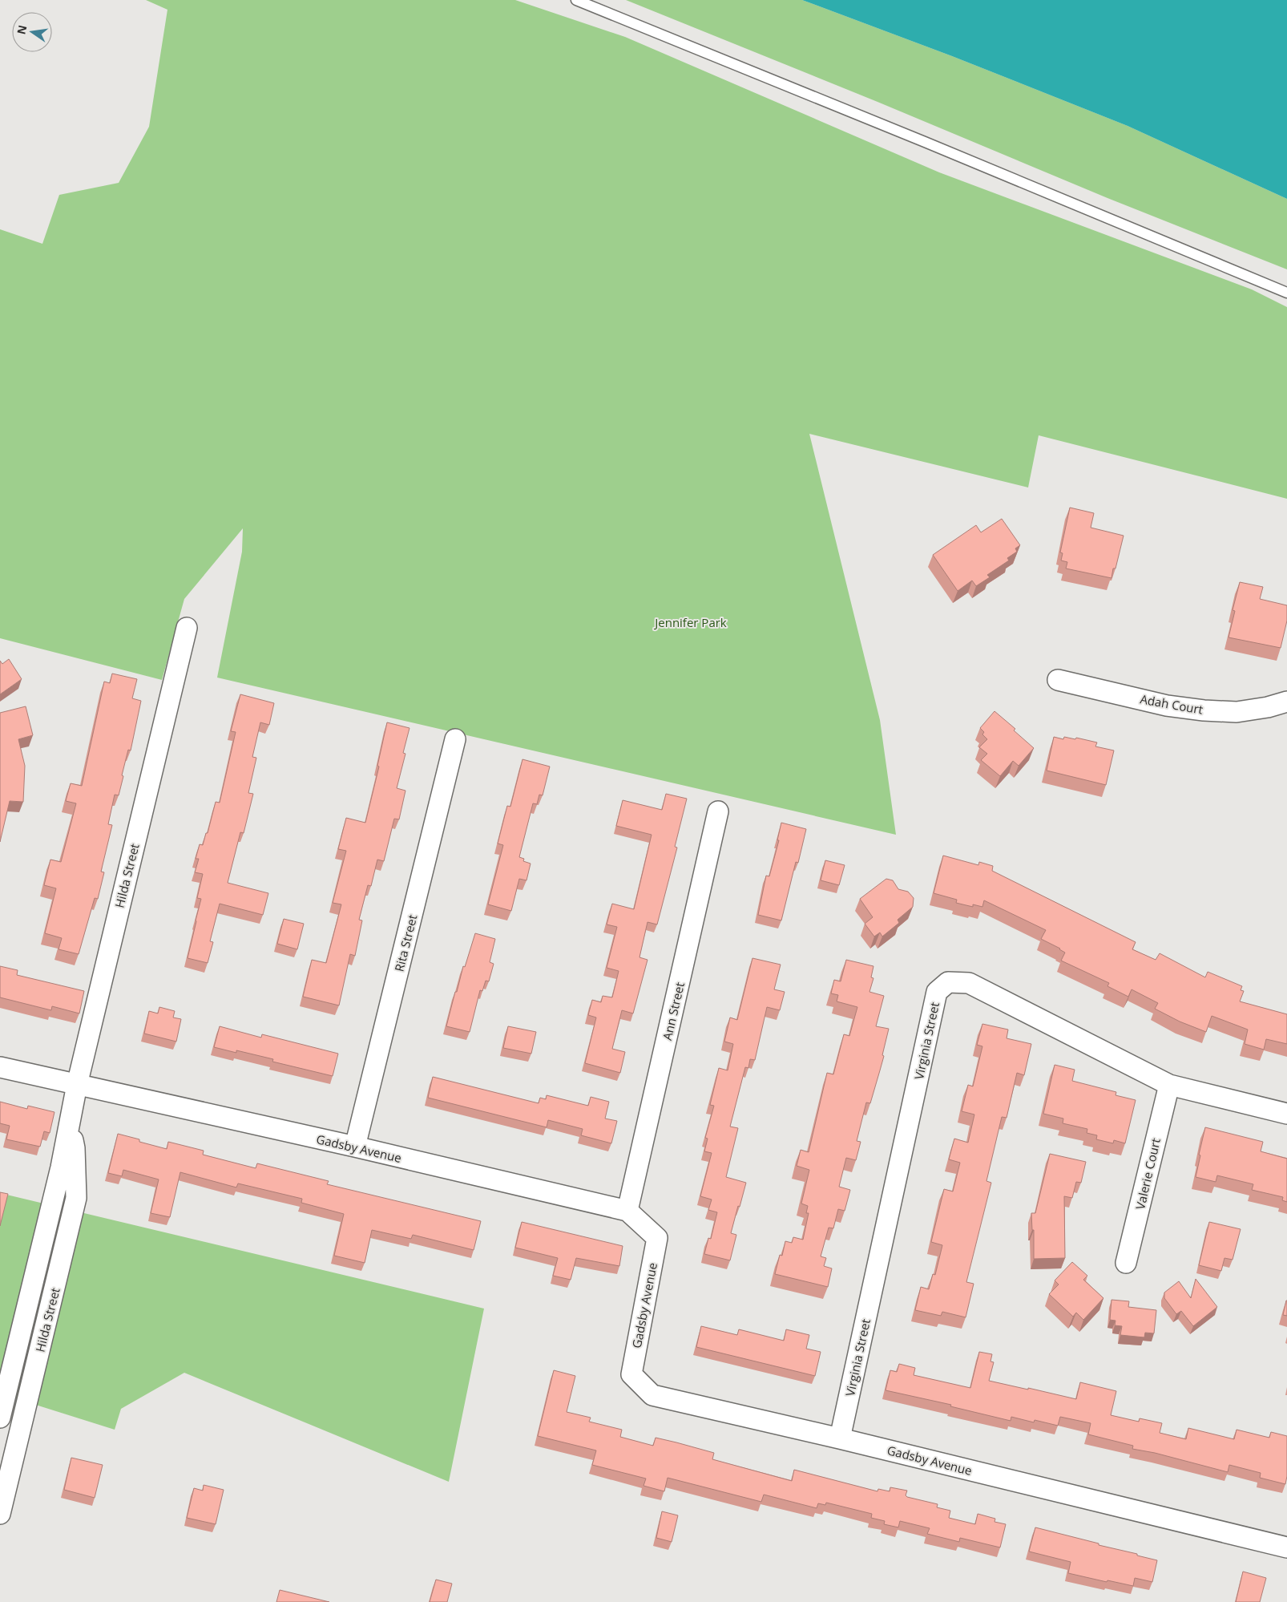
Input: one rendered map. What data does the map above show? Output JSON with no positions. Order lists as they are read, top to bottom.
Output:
{
  "streets": {
    "street": [
      "Adah Court",
      "Hilda Street",
      "Rita Street",
      "Ann Street",
      "Virginia Street",
      "Gadsby Avenue",
      "Valerie Court"
    ]
  },
  "crossings": [
    ["Hilda Street", "Gadsby Avenue"],
    ["Rita Street", "Gadsby Avenue"],
    ["Ann Street", "Gadsby Avenue"],
    ["Virginia Street", "Gadsby Avenue"],
    ["Virginia Street", "Valerie Court"]
  ],
  "parks": ["Jennifer Park"],
  "north": "left"
}
